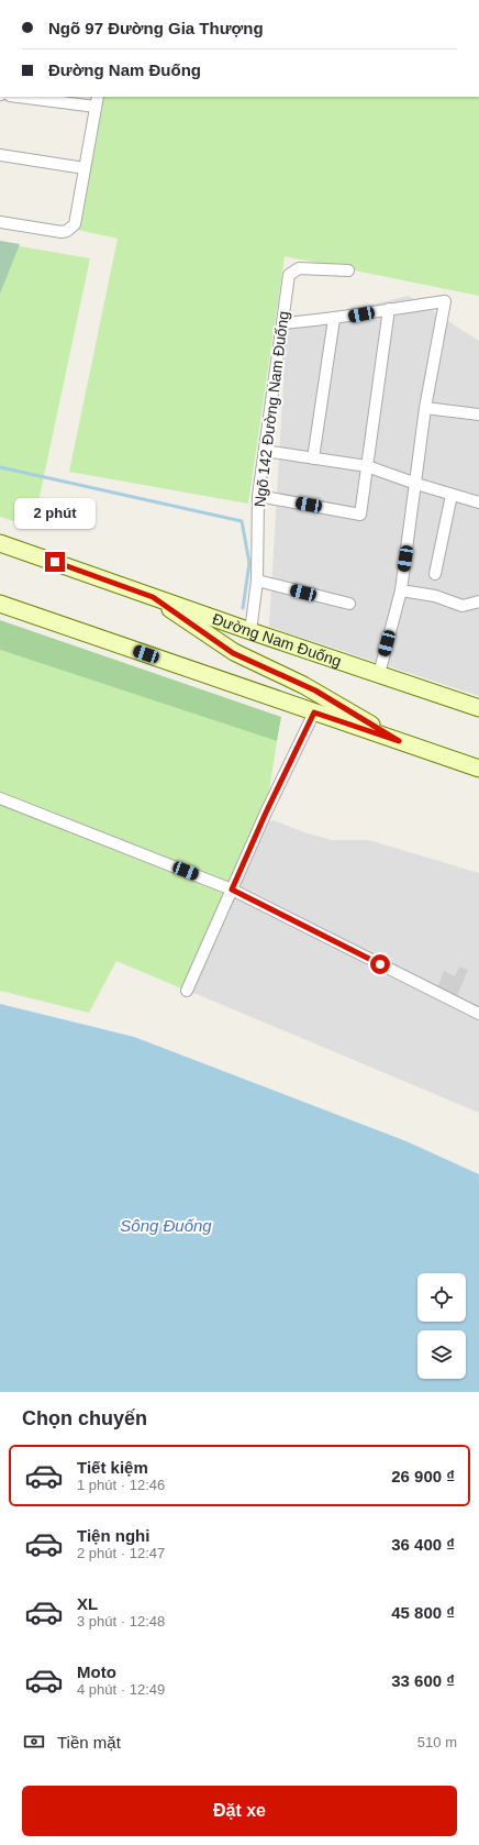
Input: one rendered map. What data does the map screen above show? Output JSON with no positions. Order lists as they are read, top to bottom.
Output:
{
  "streets": {
    "main road": ["Đường Nam Đuống"],
    "street": ["Ngõ 142 Đường Nam Đuống"]
  },
  "crossings": [
    ["Ngõ 142 Đường Nam Đuống", "Đường Nam Đuống"]
  ],
  "water": ["Sông Đuống"],
  "page": {
    "banner": ["Ngõ 97 Đường Gia Thượng", "Đường Nam Đuống"],
    "bubble": "2 phút",
    "heading": "Chọn chuyến",
    "list": [
      {
        "name": "Tiết kiệm",
        "note": "1 phút · 12:46",
        "value": "26 900 ₫"
      },
      {
        "name": "Tiện nghi",
        "note": "2 phút · 12:47",
        "value": "36 400 ₫"
      },
      {
        "name": "XL",
        "note": "3 phút · 12:48",
        "value": "45 800 ₫"
      },
      {
        "name": "Moto",
        "note": "4 phút · 12:49",
        "value": "33 600 ₫"
      }
    ],
    "pay": ["Tiền mặt", "510 m"],
    "buttons": "Đặt xe"
  }
}
